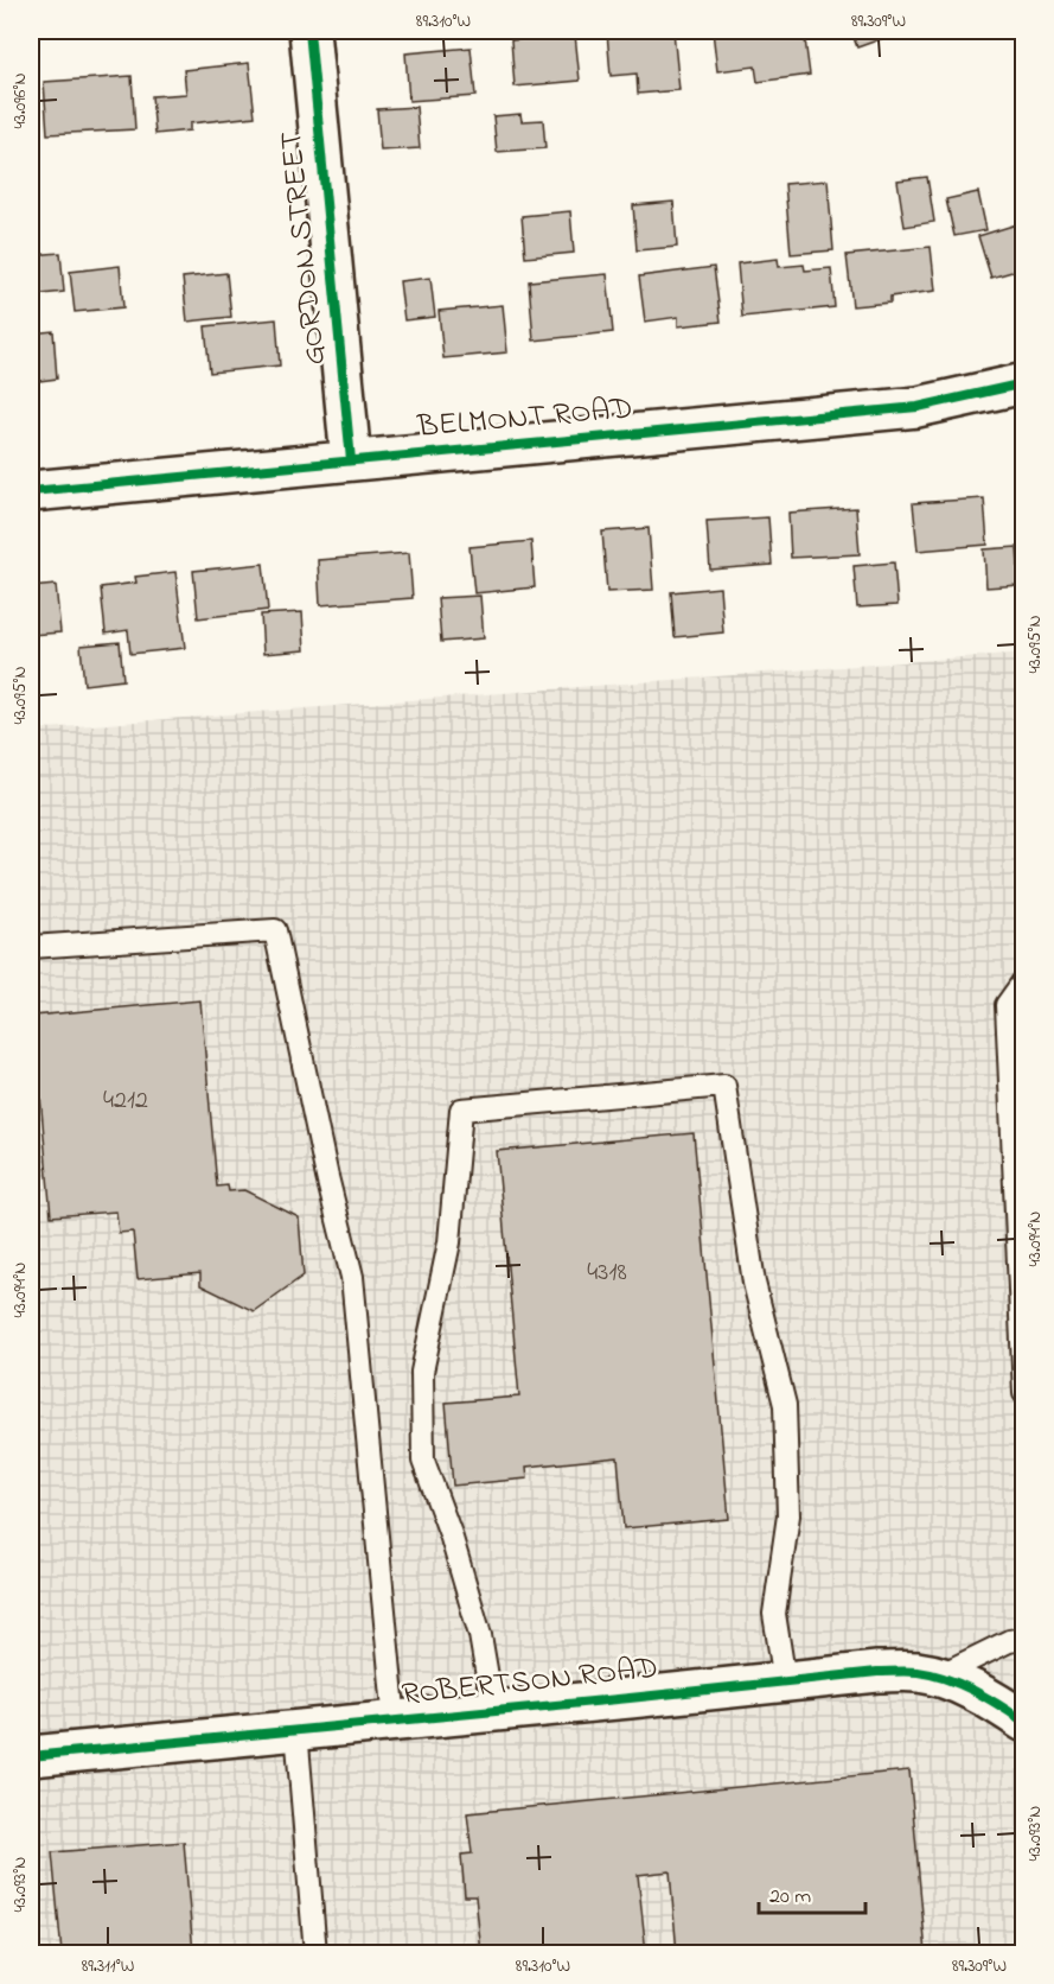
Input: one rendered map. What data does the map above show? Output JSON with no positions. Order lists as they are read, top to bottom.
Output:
{
  "streets": {
    "street": ["GORDON STREET", "BELMONT ROAD", "ROBERTSON ROAD"]
  },
  "crossings": [
    ["GORDON STREET", "BELMONT ROAD"]
  ],
  "house_numbers": ["4212", "4318"],
  "scale_bar": "20 m",
  "coordinates": [
    "89.310°W",
    "89.309°W",
    "43.096°N",
    "43.095°N",
    "43.094°N",
    "43.093°N",
    "89.311°W"
  ]
}
